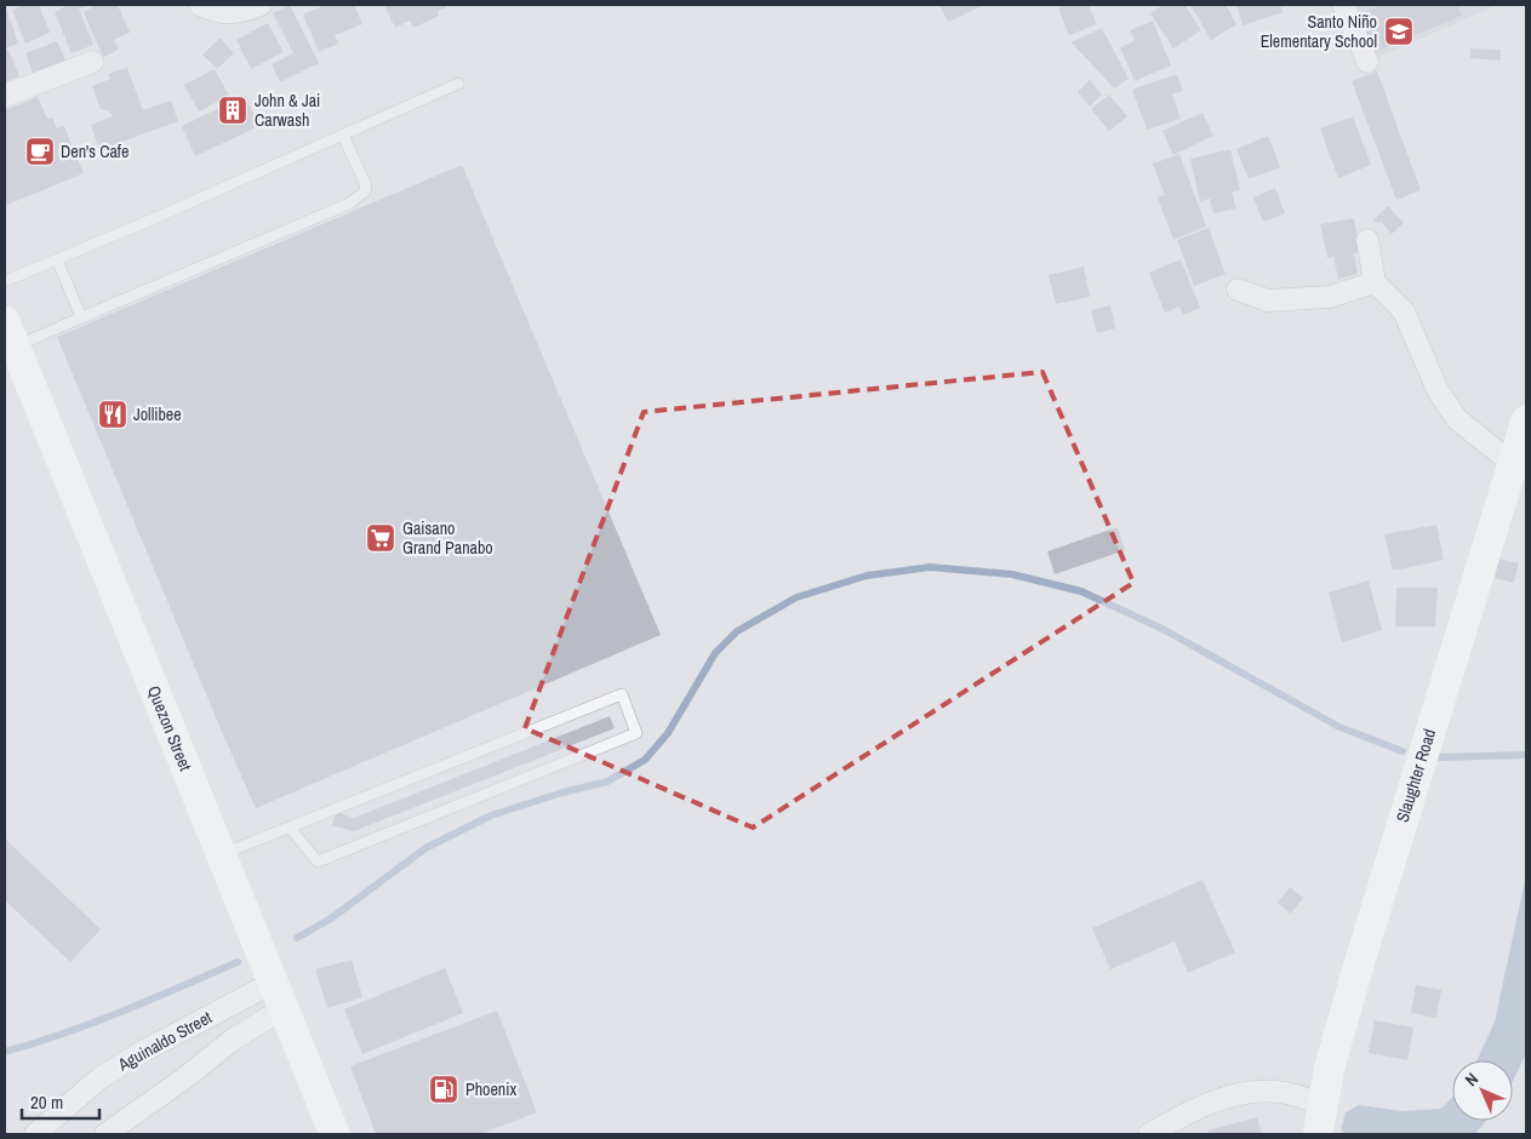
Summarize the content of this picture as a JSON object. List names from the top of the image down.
{
  "streets": {
    "street": ["Quezon Street", "Slaughter Road", "Aguinaldo Street"]
  },
  "crossings": [
    ["Quezon Street", "Aguinaldo Street"]
  ],
  "places": {
    "school or university": ["Santo Niño Elementary School"],
    "building": ["John & Jai Carwash"],
    "cafe": ["Den's Cafe"],
    "restaurant": ["Jollibee"],
    "supermarket": ["Gaisano Grand Panabo"],
    "fuel station": ["Phoenix"]
  },
  "scale_bar": "20 m",
  "north": "top left"
}
